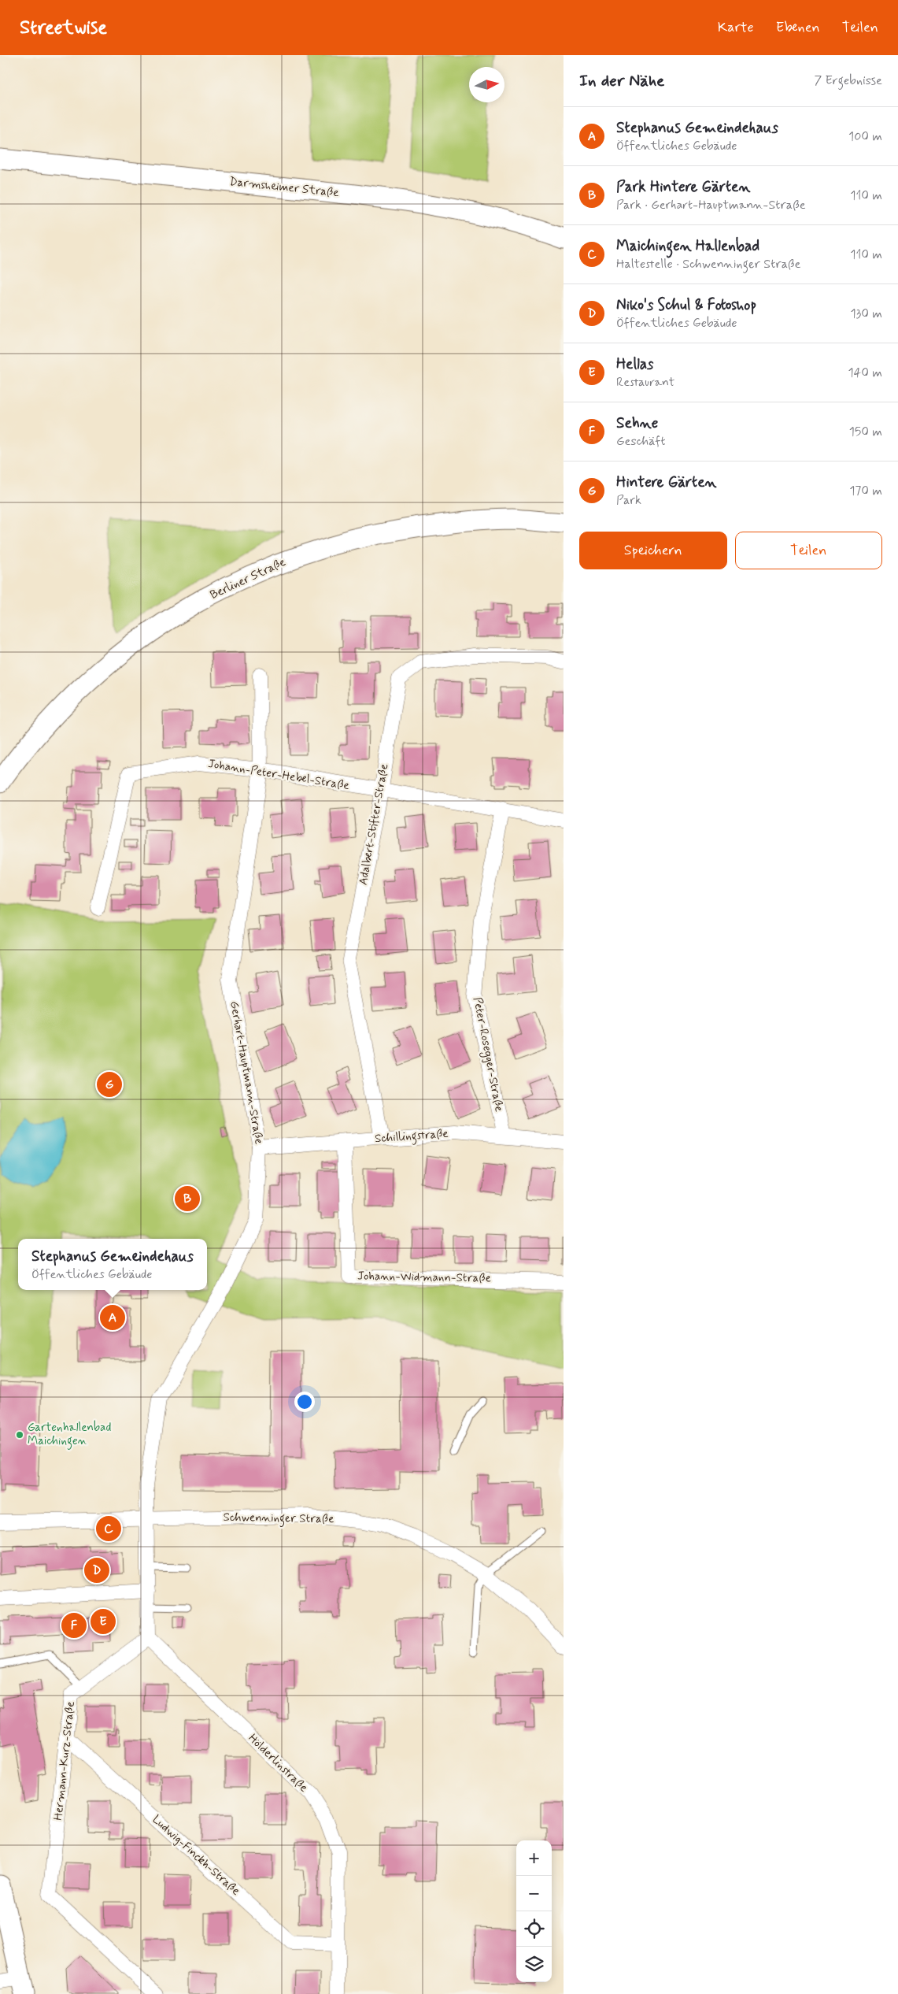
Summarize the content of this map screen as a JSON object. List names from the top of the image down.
{
  "streets": {
    "main road": ["Darmsheimer Straße", "Berliner Straße"],
    "street": [
      "Johann-Peter-Hebel-Straße",
      "Adalbert-Stifter-Straße",
      "Peter-Rosegger-Straße",
      "Gerhart-Hauptmann-Straße",
      "Schillingstraße",
      "Johann-Widmann-Straße",
      "Schwenninger Straße",
      "Hermann-Kurz-Straße",
      "Hölderlinstraße",
      "Ludwig-Finckh-Straße"
    ]
  },
  "crossings": [
    ["Johann-Peter-Hebel-Straße", "Adalbert-Stifter-Straße"],
    ["Johann-Peter-Hebel-Straße", "Peter-Rosegger-Straße"],
    ["Johann-Peter-Hebel-Straße", "Gerhart-Hauptmann-Straße"],
    ["Adalbert-Stifter-Straße", "Schillingstraße"],
    ["Peter-Rosegger-Straße", "Schillingstraße"],
    ["Gerhart-Hauptmann-Straße", "Schillingstraße"],
    ["Gerhart-Hauptmann-Straße", "Schwenninger Straße"],
    ["Schillingstraße", "Johann-Widmann-Straße"],
    ["Hermann-Kurz-Straße", "Hölderlinstraße"],
    ["Hermann-Kurz-Straße", "Ludwig-Finckh-Straße"],
    ["Hölderlinstraße", "Ludwig-Finckh-Straße"]
  ],
  "places": ["Gartenhallenbad Maichingen"],
  "north": "right",
  "page": {
    "header": "Streetwise",
    "nav": ["Karte", "Ebenen", "Teilen"],
    "heading": ["In der Nähe", "7 Ergebnisse"],
    "list": [
      {
        "mark": "A",
        "name": "Stephanus Gemeindehaus",
        "note": "Öffentliches Gebäude",
        "value": "100 m"
      },
      {
        "mark": "B",
        "name": "Park Hintere Gärten",
        "note": "Park · Gerhart-Hauptmann-Straße",
        "value": "110 m"
      },
      {
        "mark": "C",
        "name": "Maichingen Hallenbad",
        "note": "Haltestelle · Schwenninger Straße",
        "value": "110 m"
      },
      {
        "mark": "D",
        "name": "Niko's Schul & Fotoshop",
        "note": "Öffentliches Gebäude",
        "value": "130 m"
      },
      {
        "mark": "E",
        "name": "Hellas",
        "note": "Restaurant",
        "value": "140 m"
      },
      {
        "mark": "F",
        "name": "Sehne",
        "note": "Geschäft",
        "value": "150 m"
      },
      {
        "mark": "G",
        "name": "Hintere Gärten",
        "note": "Park",
        "value": "170 m"
      }
    ],
    "buttons": ["Speichern", "Teilen"],
    "pins": [
      "G",
      "B",
      "A",
      "C",
      "D",
      "E",
      "F"
    ],
    "popup": ["Stephanus Gemeindehaus", "Öffentliches Gebäude"],
    "map_buttons": ["+", "−"]
  }
}
